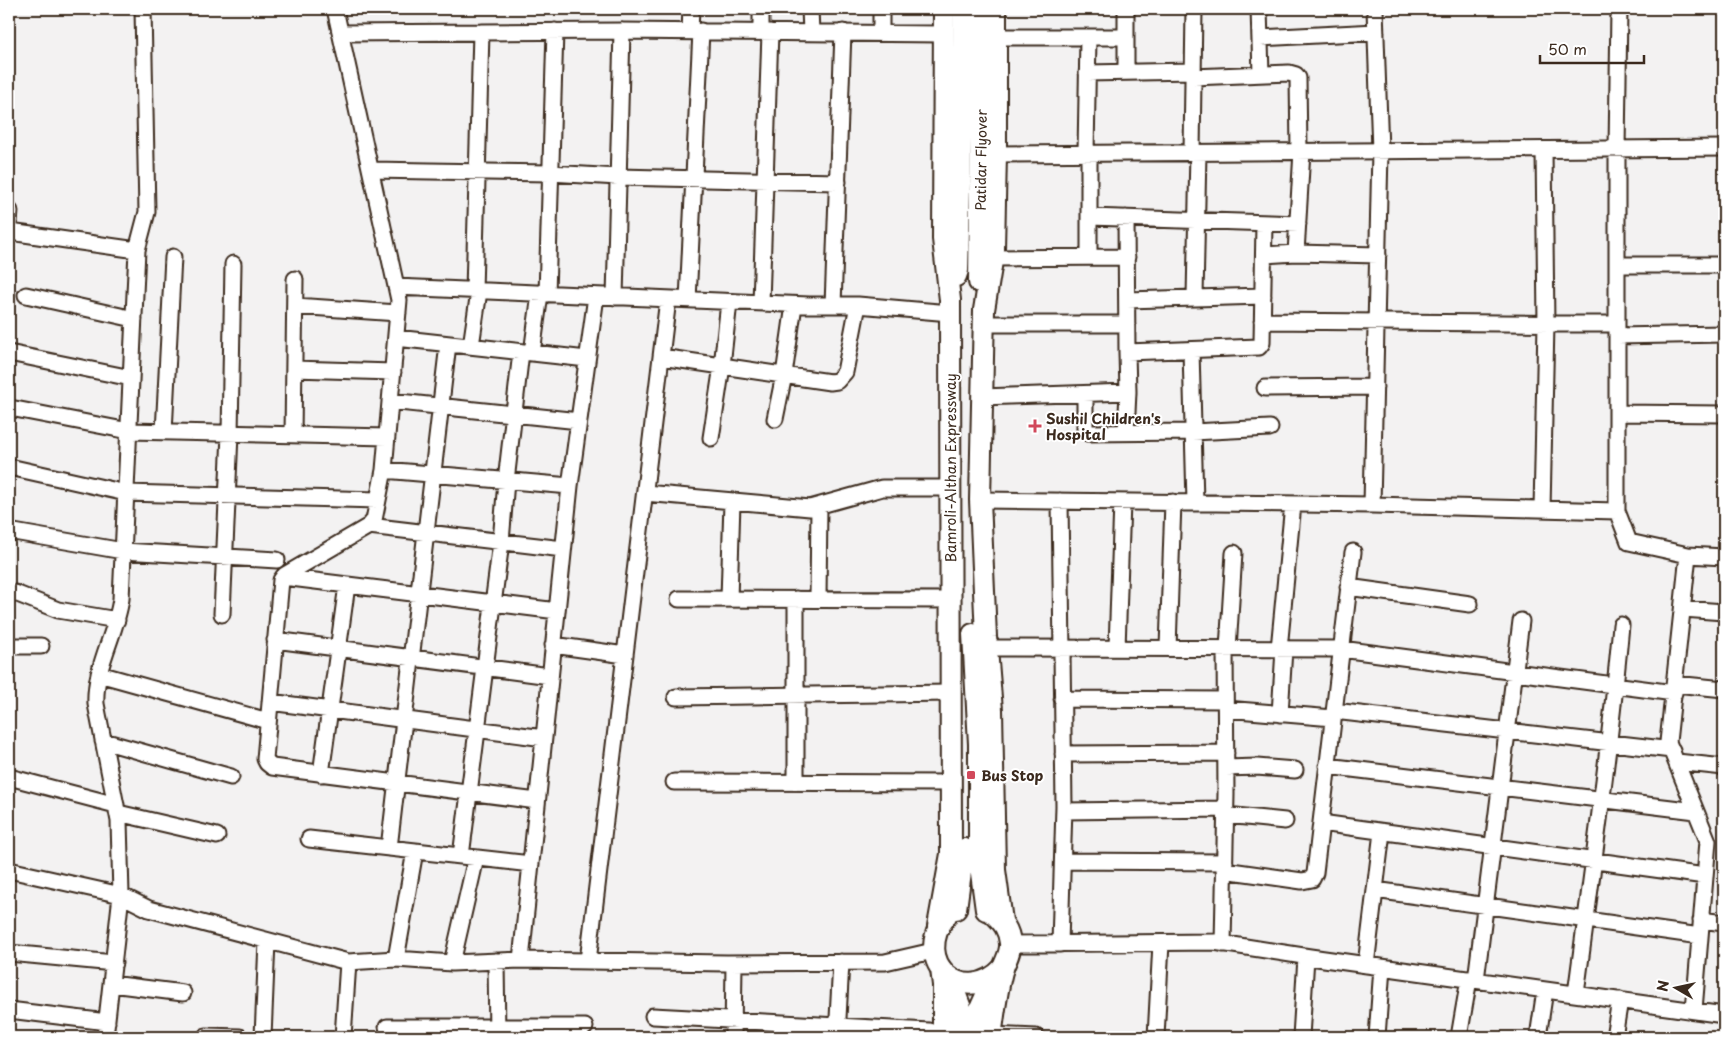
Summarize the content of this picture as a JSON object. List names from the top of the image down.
{
  "streets": {
    "main road": ["Patidar Flyover", "Bamroli-Althan Expressway"]
  },
  "crossings": [
    ["Patidar Flyover", "Bamroli-Althan Expressway"]
  ],
  "places": {
    "health": ["Sushil Children's Hospital"],
    "transit": ["Bus Stop"]
  },
  "scale_bar": "50 m",
  "north": "left"
}
